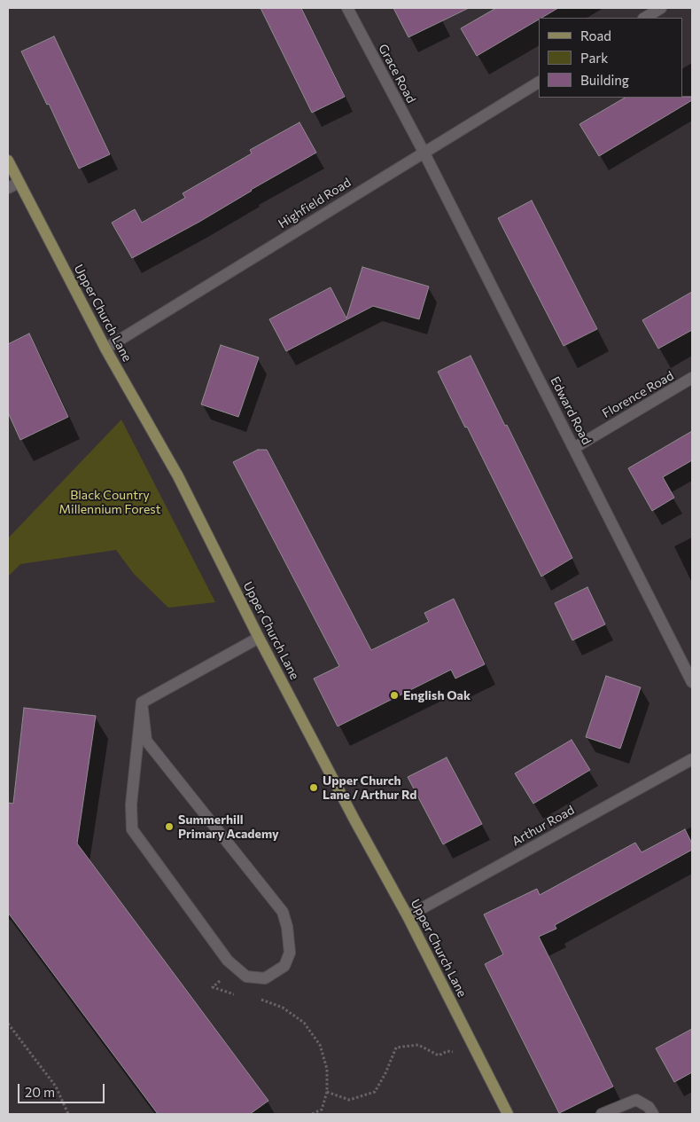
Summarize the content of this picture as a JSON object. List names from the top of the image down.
{
  "streets": {
    "main road": ["Upper Church Lane"],
    "street": [
      "Grace Road",
      "Highfield Road",
      "Florence Road",
      "Edward Road",
      "Arthur Road"
    ]
  },
  "crossings": [
    ["Grace Road", "Highfield Road"],
    ["Grace Road", "Edward Road"],
    ["Highfield Road", "Upper Church Lane"],
    ["Highfield Road", "Edward Road"],
    ["Upper Church Lane", "Arthur Road"],
    ["Florence Road", "Edward Road"]
  ],
  "parks": ["Black Country Millennium Forest"],
  "places": ["English Oak", "Upper Church Lane / Arthur Rd", "Summerhill Primary Academy"],
  "legend": ["Road", "Park", "Building"],
  "scale_bar": "20 m"
}
